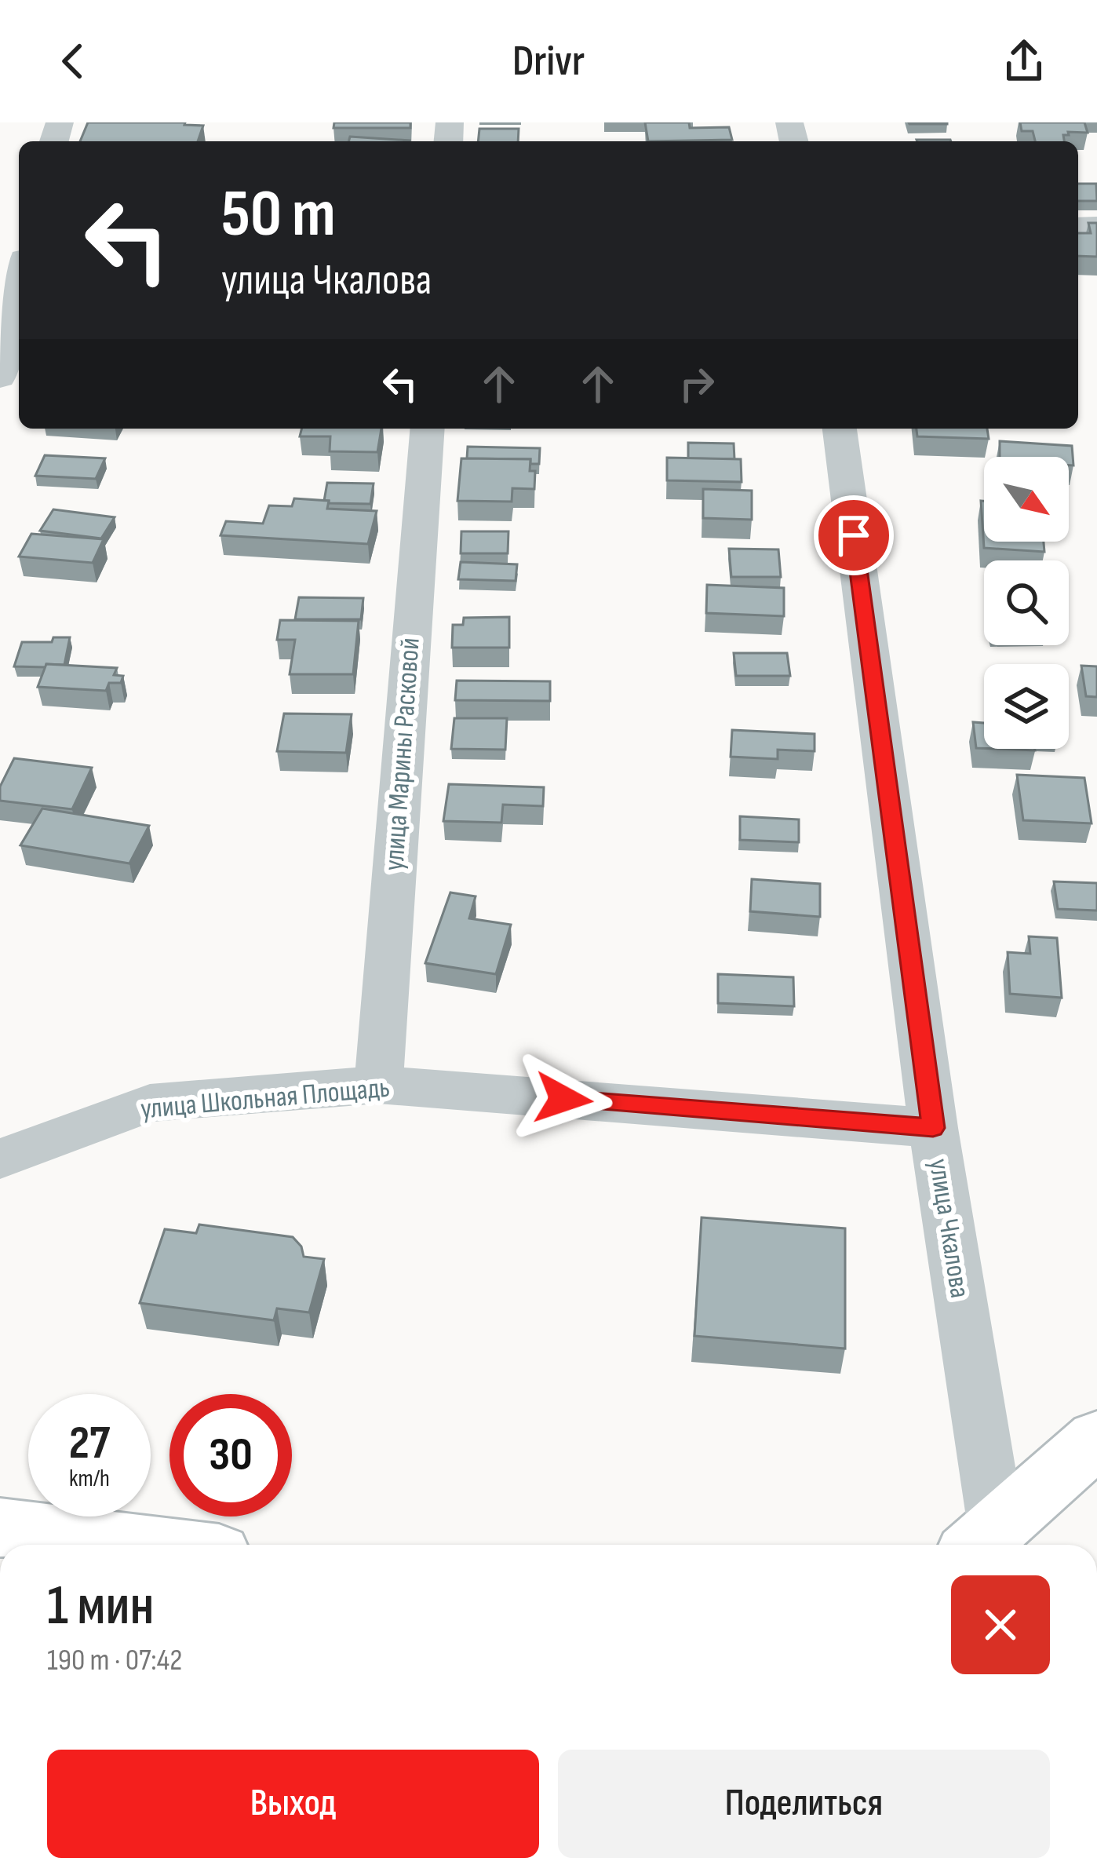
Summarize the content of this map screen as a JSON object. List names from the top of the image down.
{
  "streets": {
    "street": ["улица Марины Расковой", "улица Школьная Площадь", "улица Чкалова"]
  },
  "crossings": [
    ["улица Марины Расковой", "улица Школьная Площадь"],
    ["улица Школьная Площадь", "улица Чкалова"]
  ],
  "north": "bottom right",
  "page": {
    "header": "Drivr",
    "turn": ["50 m", "улица Чкалова"],
    "speed": "27 km/h",
    "limit": "30",
    "heading": ["1 мин", "190 m · 07:42"],
    "buttons": ["Выход", "Поделиться"]
  }
}
